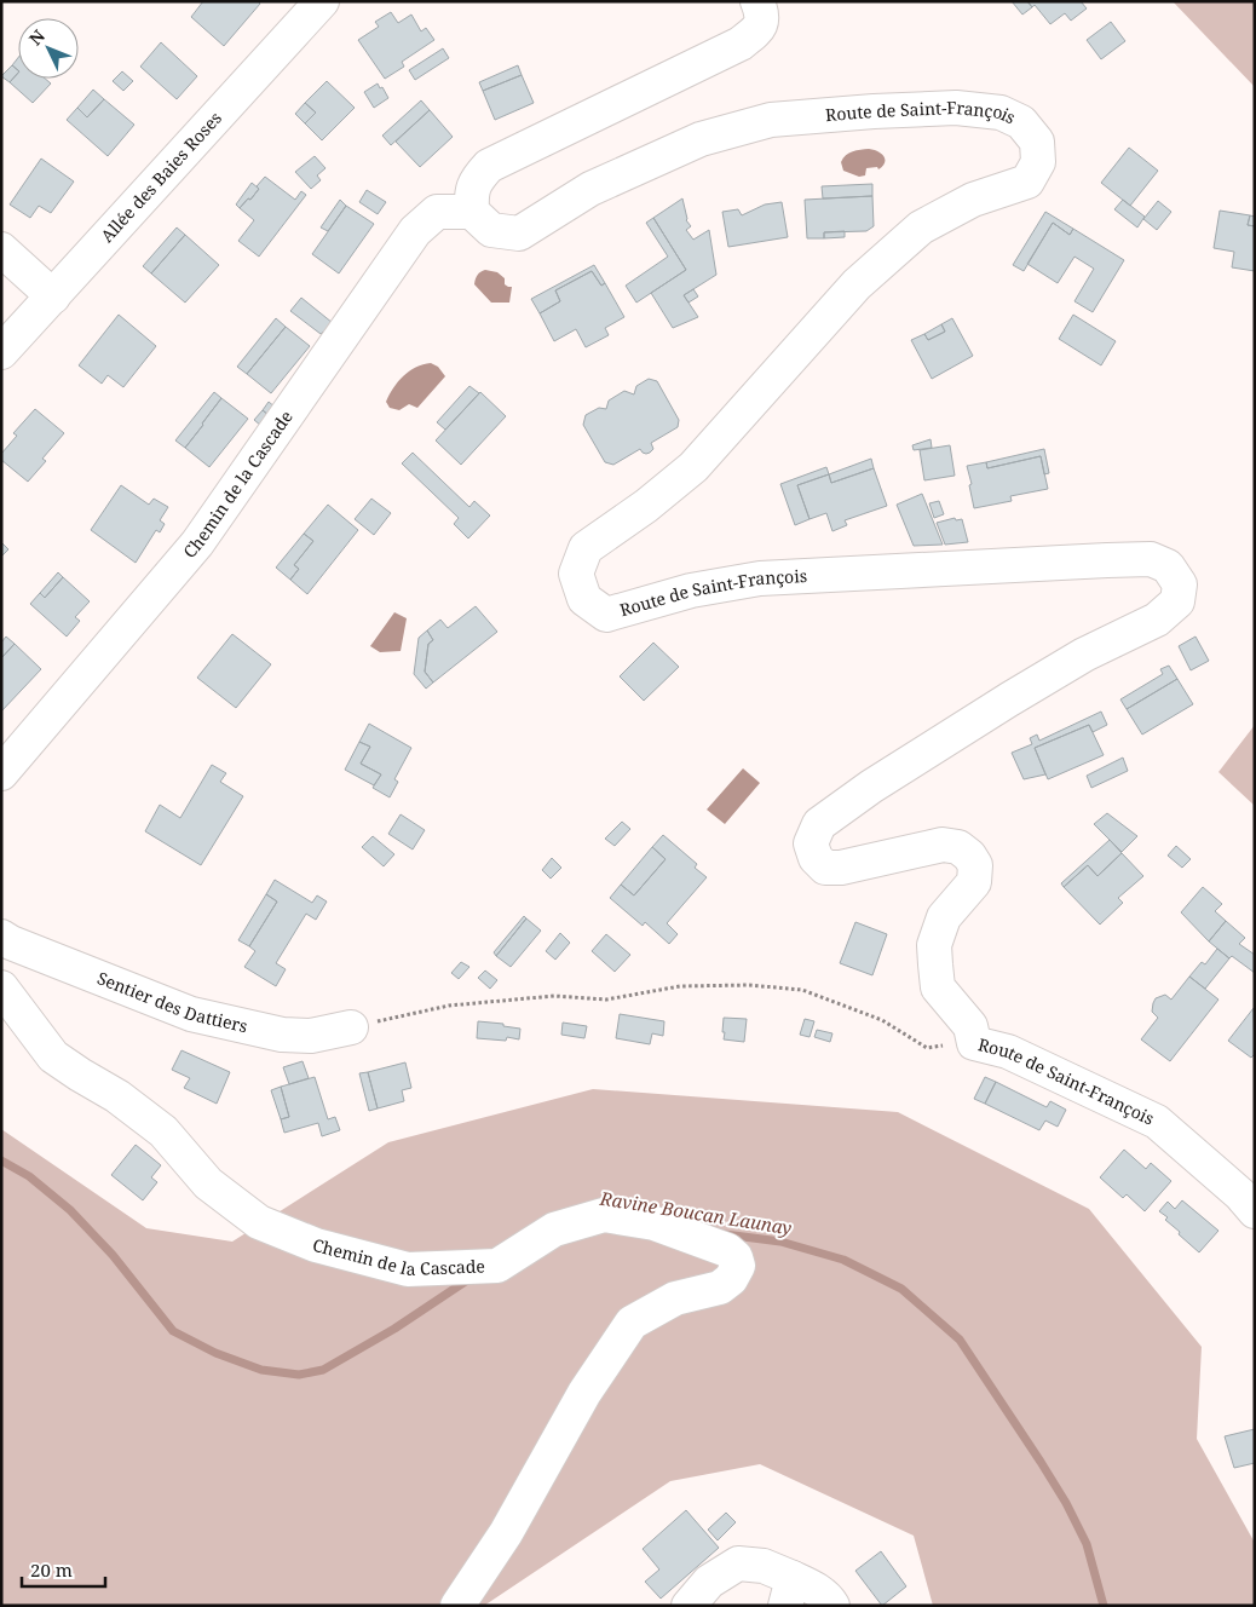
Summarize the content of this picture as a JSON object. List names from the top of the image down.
{
  "streets": {
    "main road": [
      "Route de Saint-François",
      "Allée des Baies Roses",
      "Chemin de la Cascade",
      "Sentier des Dattiers"
    ]
  },
  "crossings": [
    ["Route de Saint-François", "Chemin de la Cascade"]
  ],
  "water": ["Ravine Boucan Launay"],
  "scale_bar": "20 m",
  "north": "top left"
}
